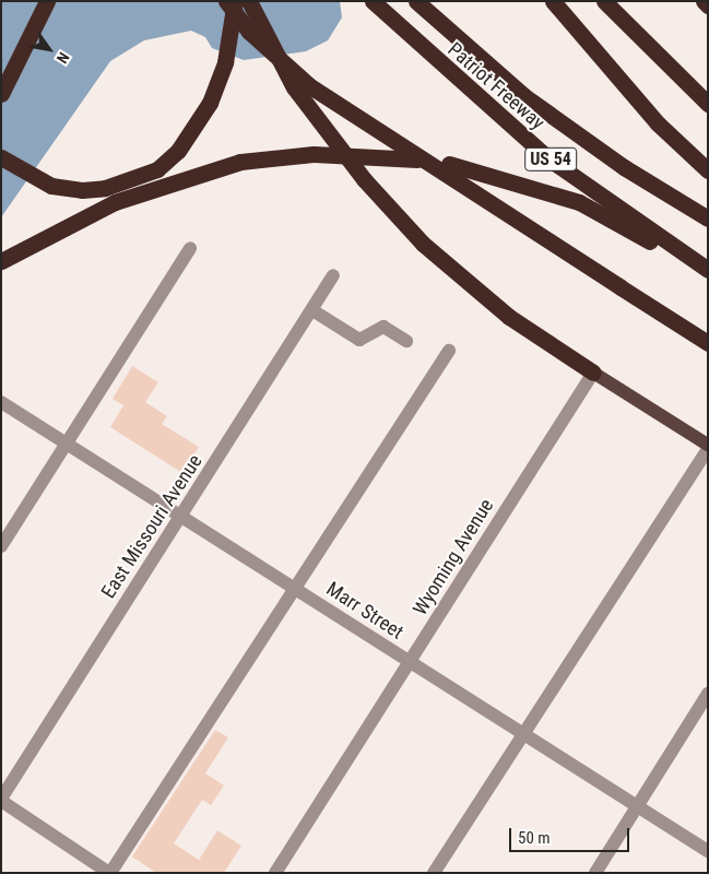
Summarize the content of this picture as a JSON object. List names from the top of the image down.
{
  "streets": {
    "highway": ["Patriot Freeway", "US 54"],
    "street": ["East Missouri Avenue", "Wyoming Avenue", "Marr Street"]
  },
  "crossings": [
    ["East Missouri Avenue", "Marr Street"],
    ["Wyoming Avenue", "Marr Street"]
  ],
  "scale_bar": "50 m",
  "north": "bottom right"
}
